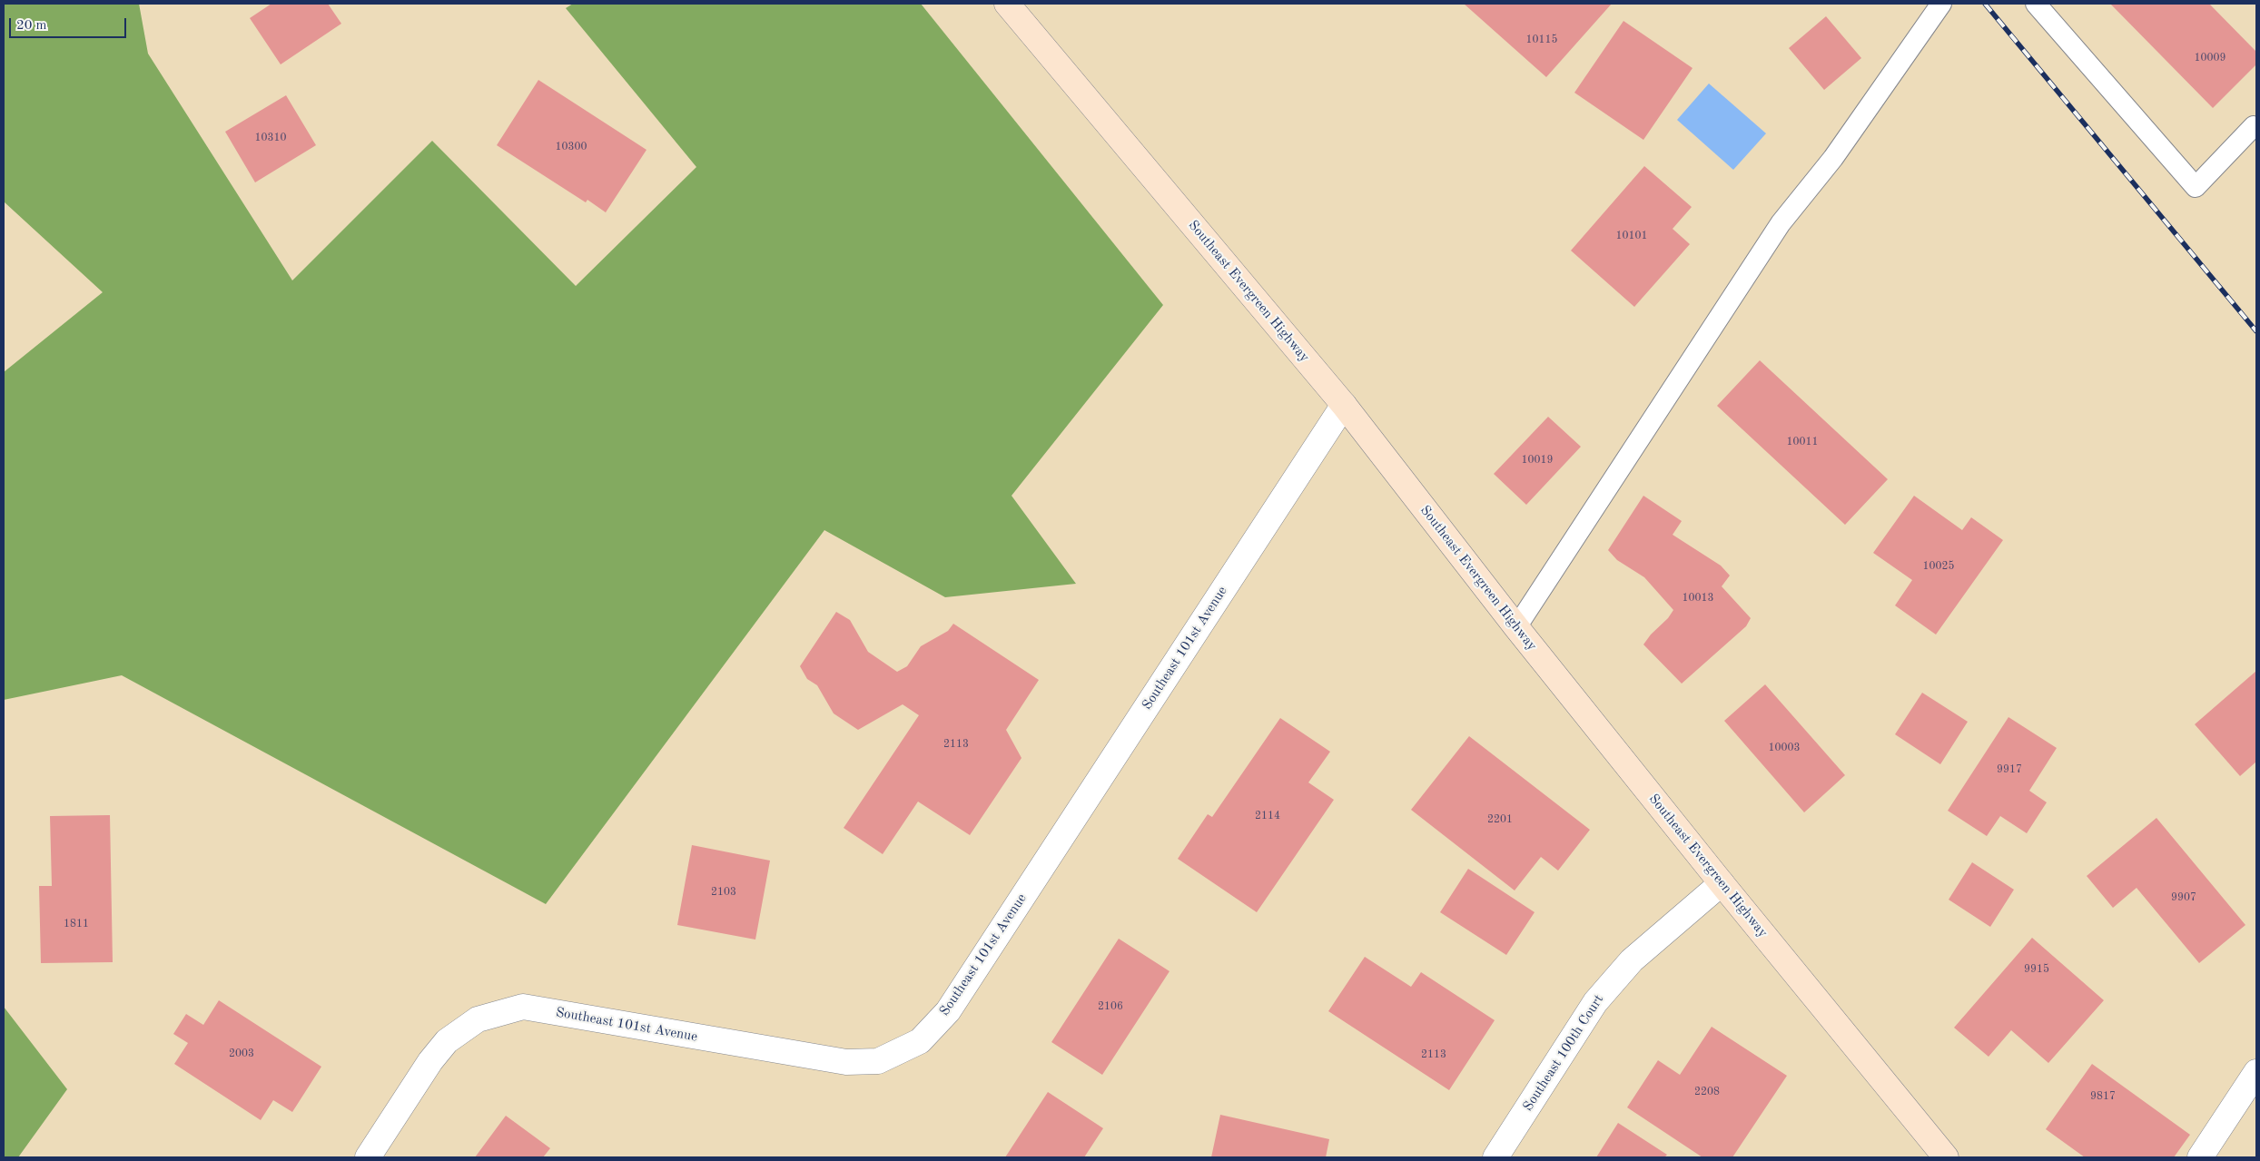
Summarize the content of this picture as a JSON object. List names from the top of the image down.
{
  "streets": {
    "street": ["Southeast Evergreen Highway", "Southeast 101st Avenue", "Southeast 100th Court"]
  },
  "crossings": [
    ["Southeast Evergreen Highway", "Southeast 101st Avenue"],
    ["Southeast Evergreen Highway", "Southeast 100th Court"]
  ],
  "house_numbers": [
    "10115",
    "10009",
    "10310",
    "10300",
    "10101",
    "10011",
    "10019",
    "10025",
    "10013",
    "2113",
    "10003",
    "9917",
    "2114",
    "2201",
    "2103",
    "9907",
    "1811",
    "9915",
    "2106",
    "2003",
    "2113",
    "2208",
    "9817"
  ],
  "scale_bar": "20 m"
}
